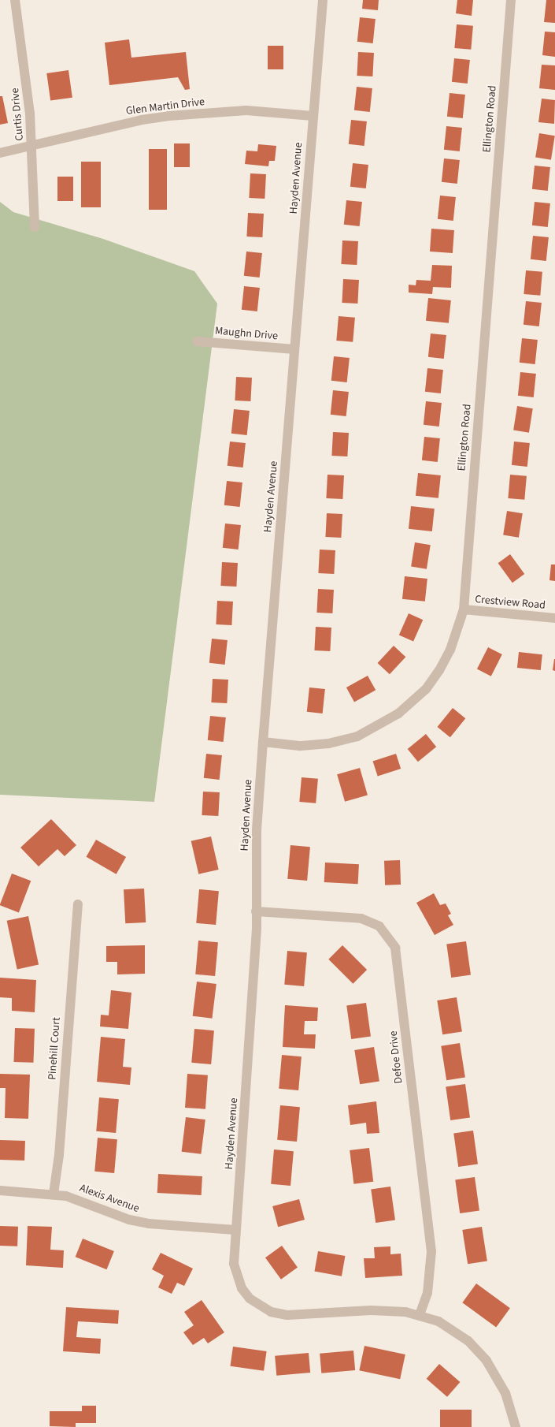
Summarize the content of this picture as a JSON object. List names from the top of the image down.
{
  "streets": {
    "street": [
      "Glen Martin Drive",
      "Curtis Drive",
      "Ellington Road",
      "Hayden Avenue",
      "Maughn Drive",
      "Crestview Road",
      "Pinehill Court",
      "Defoe Drive",
      "Alexis Avenue"
    ]
  },
  "crossings": [
    ["Glen Martin Drive", "Curtis Drive"],
    ["Glen Martin Drive", "Hayden Avenue"],
    ["Ellington Road", "Hayden Avenue"],
    ["Ellington Road", "Crestview Road"],
    ["Hayden Avenue", "Maughn Drive"],
    ["Hayden Avenue", "Defoe Drive"],
    ["Hayden Avenue", "Alexis Avenue"],
    ["Pinehill Court", "Alexis Avenue"]
  ]
}
